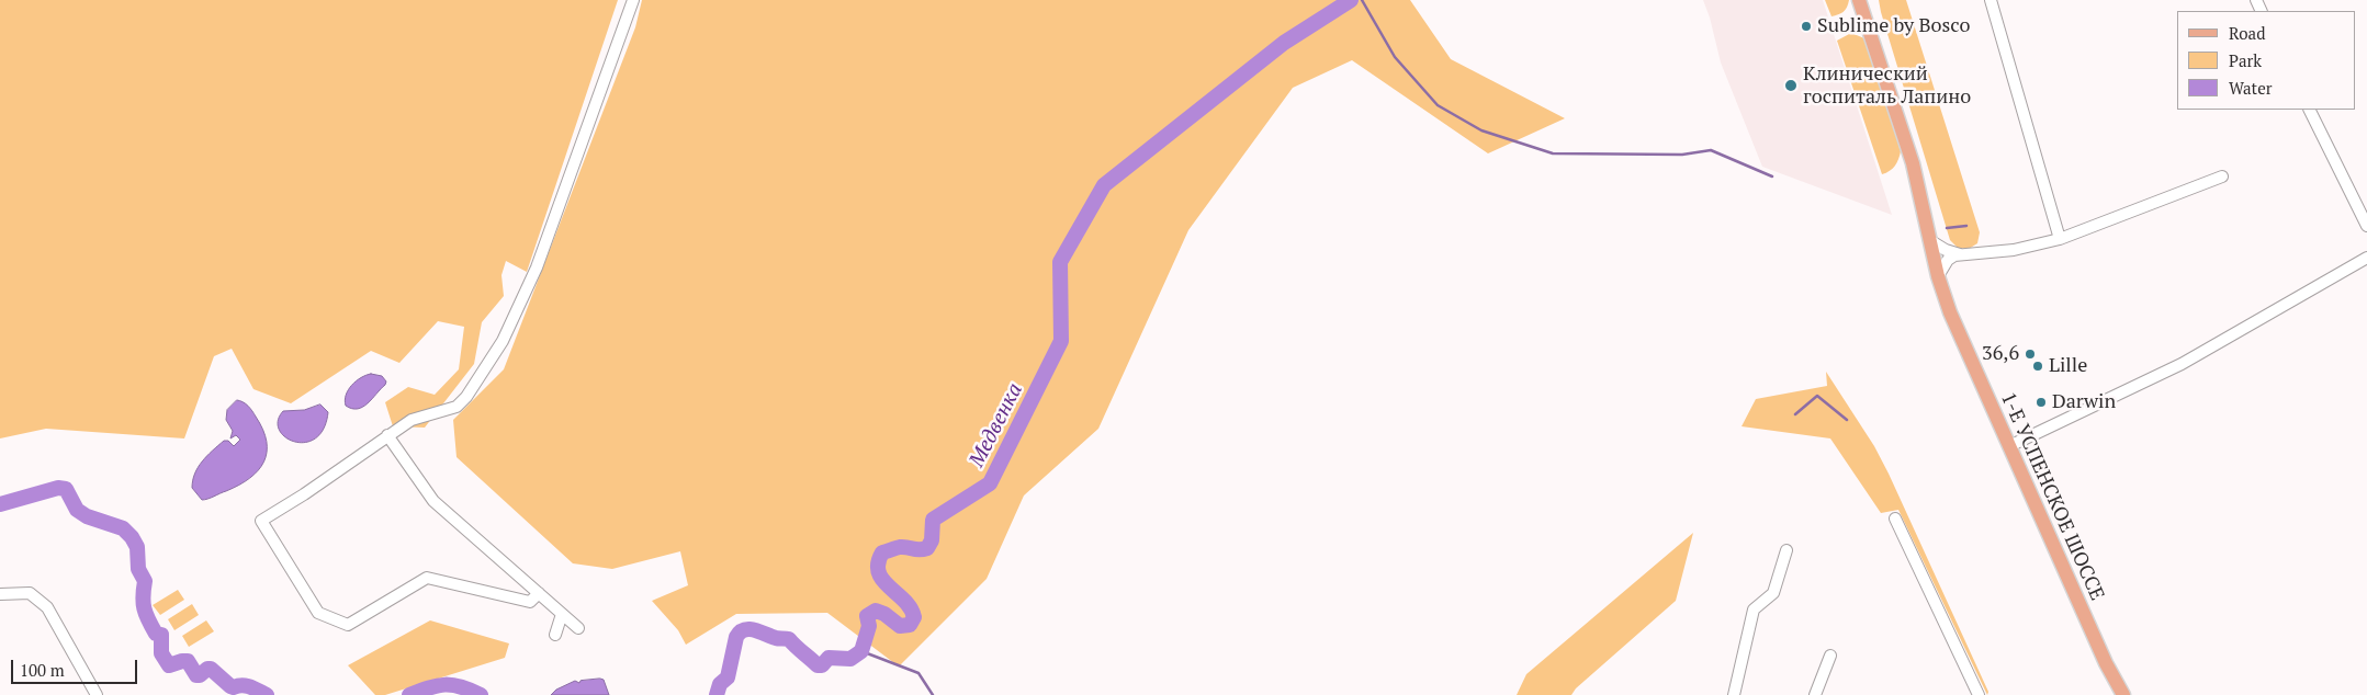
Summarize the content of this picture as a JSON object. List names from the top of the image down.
{
  "streets": {
    "main road": ["1-Е УСПЕНСКОЕ ШОССЕ"]
  },
  "water": ["Медвенка"],
  "places": [
    "Sublime by Bosco",
    "Клинический госпиталь Лапино",
    "36,6",
    "Lille",
    "Darwin"
  ],
  "legend": ["Road", "Park", "Water"],
  "scale_bar": "100 m"
}
